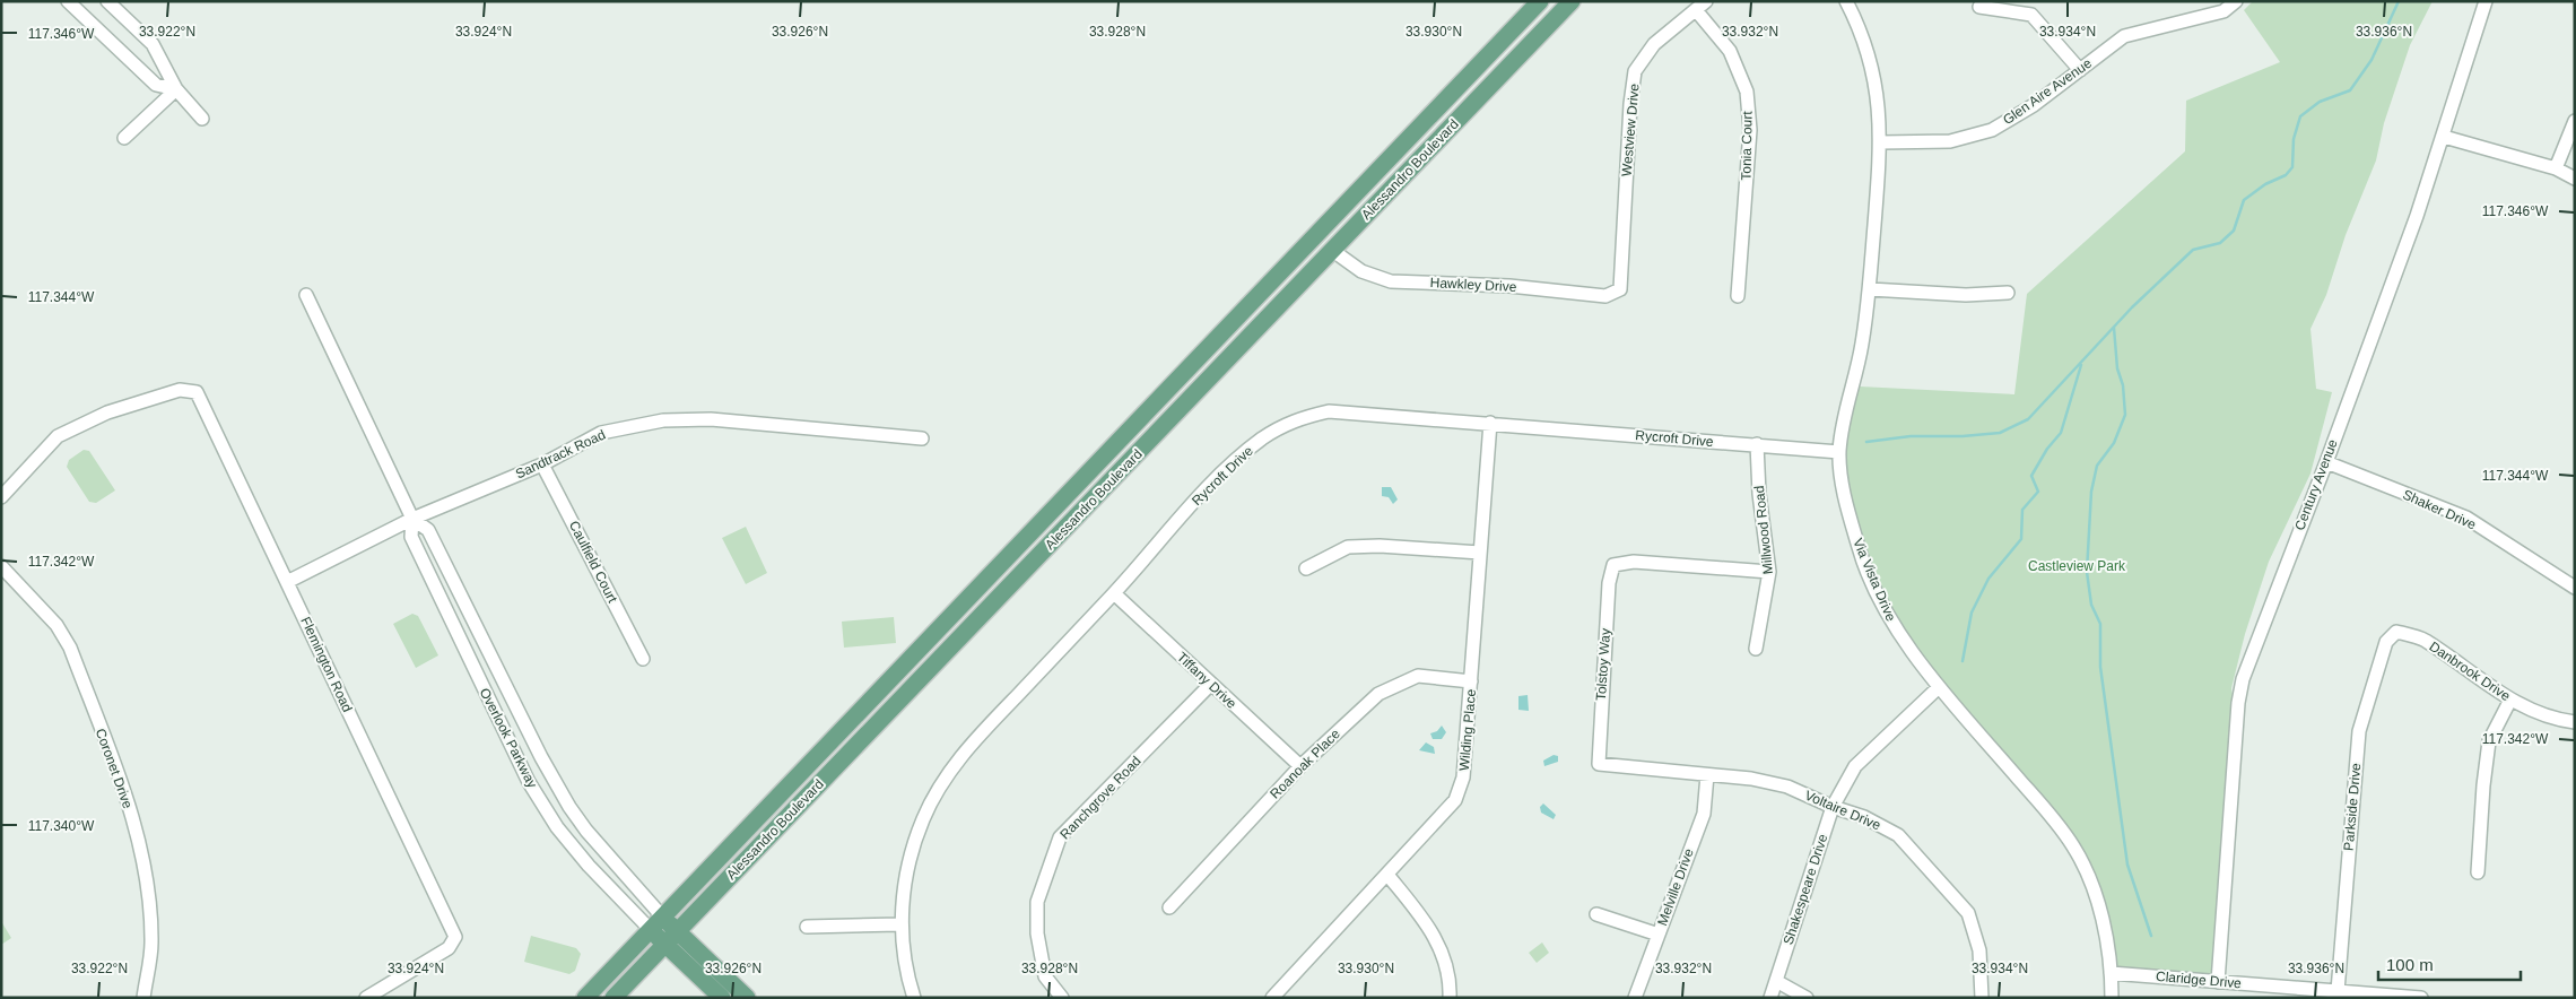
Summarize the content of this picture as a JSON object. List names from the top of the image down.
{
  "streets": {
    "main road": ["Alessandro Boulevard"],
    "street": [
      "Glen Aire Avenue",
      "Westview Drive",
      "Tonia Court",
      "Hawkley Drive",
      "Rycroft Drive",
      "Sandtrack Road",
      "Century Avenue",
      "Shaker Drive",
      "Millwood Road",
      "Caulfield Court",
      "Via Vista Drive",
      "Flemington Road",
      "Tolstoy Way",
      "Danbrook Drive",
      "Tiffany Drive",
      "Wilding Place",
      "Overlook Parkway",
      "Roanoak Place",
      "Coronet Drive",
      "Ranchgrove Road",
      "Parkside Drive",
      "Voltaire Drive",
      "Melville Drive",
      "Shakespeare Drive",
      "Claridge Drive"
    ]
  },
  "crossings": [
    ["Glen Aire Avenue", "Via Vista Drive"],
    ["Westview Drive", "Tonia Court"],
    ["Westview Drive", "Hawkley Drive"],
    ["Alessandro Boulevard", "Hawkley Drive"],
    ["Alessandro Boulevard", "Overlook Parkway"],
    ["Rycroft Drive", "Millwood Road"],
    ["Rycroft Drive", "Via Vista Drive"],
    ["Rycroft Drive", "Tiffany Drive"],
    ["Rycroft Drive", "Wilding Place"],
    ["Sandtrack Road", "Caulfield Court"],
    ["Sandtrack Road", "Flemington Road"],
    ["Sandtrack Road", "Overlook Parkway"],
    ["Century Avenue", "Shaker Drive"],
    ["Century Avenue", "Claridge Drive"],
    ["Millwood Road", "Tolstoy Way"],
    ["Via Vista Drive", "Shakespeare Drive"],
    ["Via Vista Drive", "Claridge Drive"],
    ["Tolstoy Way", "Voltaire Drive"],
    ["Danbrook Drive", "Parkside Drive"],
    ["Tiffany Drive", "Roanoak Place"],
    ["Tiffany Drive", "Ranchgrove Road"],
    ["Wilding Place", "Roanoak Place"],
    ["Parkside Drive", "Claridge Drive"],
    ["Voltaire Drive", "Melville Drive"],
    ["Voltaire Drive", "Shakespeare Drive"]
  ],
  "parks": ["Castleview Park"],
  "scale_bar": "100 m",
  "coordinates": [
    "33.922°N",
    "33.924°N",
    "33.926°N",
    "33.928°N",
    "33.930°N",
    "33.932°N",
    "33.934°N",
    "33.936°N",
    "117.346°W",
    "117.344°W",
    "117.342°W",
    "117.340°W"
  ]
}
